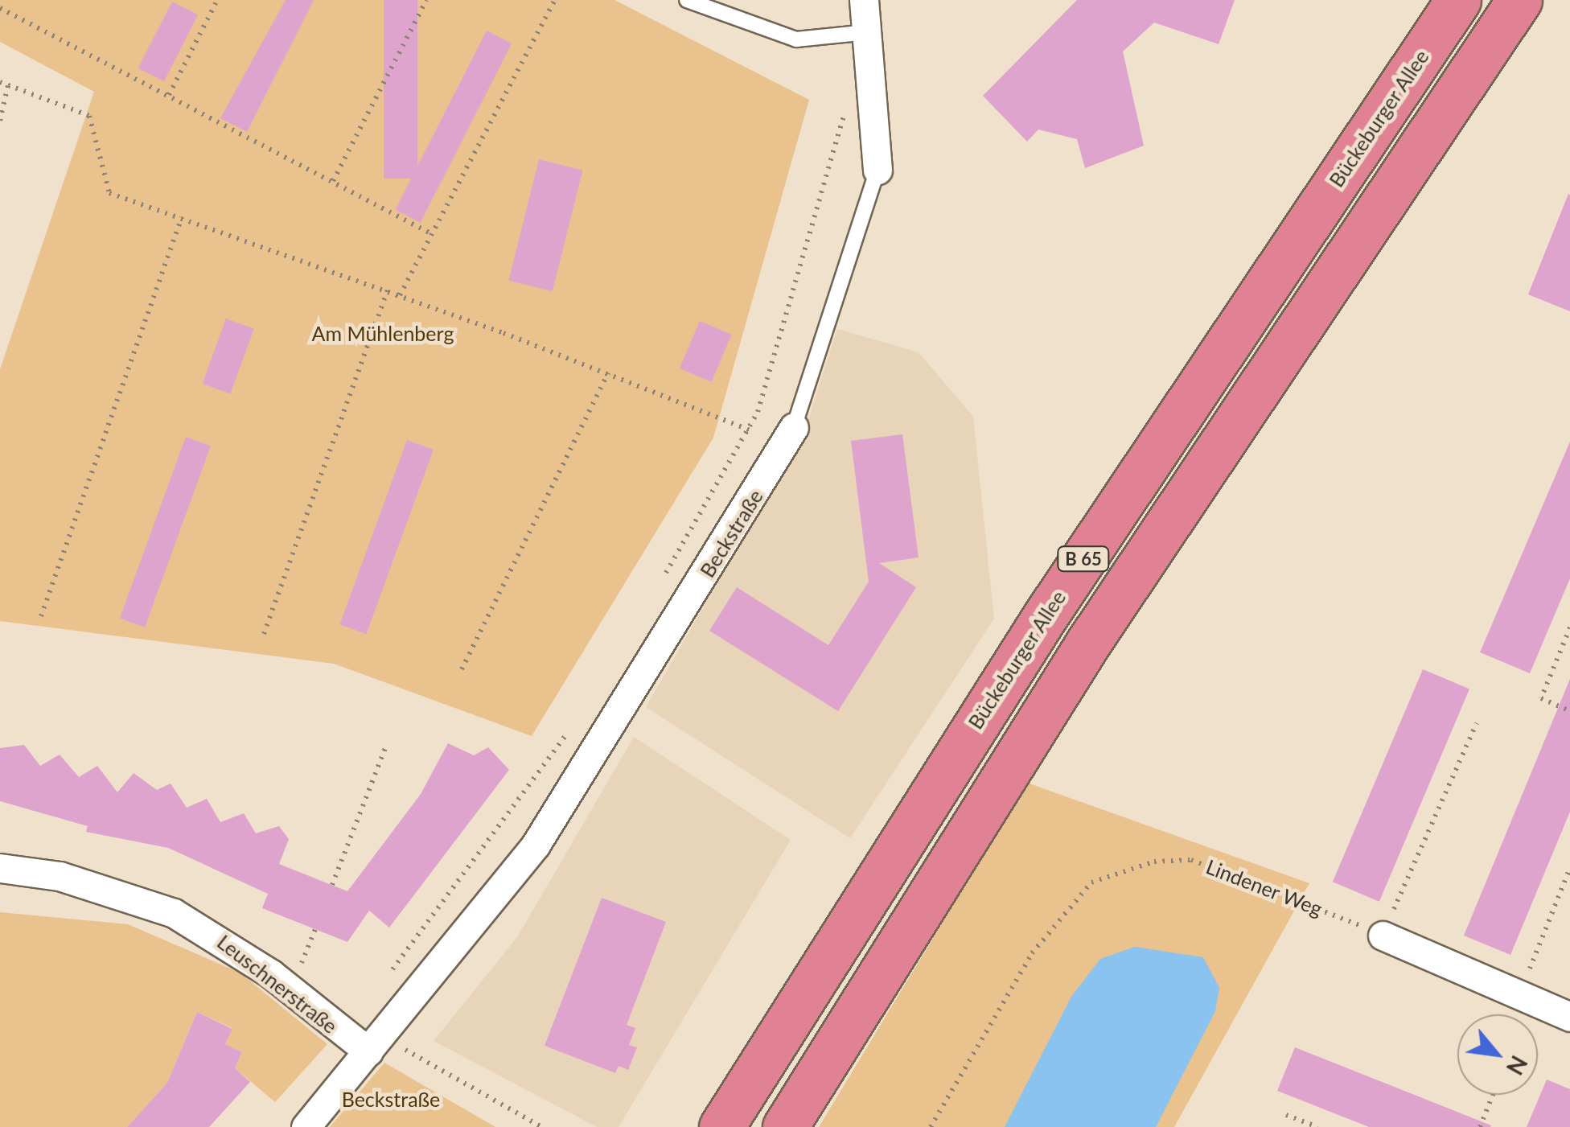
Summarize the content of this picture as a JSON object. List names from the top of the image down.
{
  "streets": {
    "highway": ["Bückeburger Allee", "B 65"],
    "street": ["Beckstraße", "Leuschnerstraße"],
    "path": ["Lindener Weg"]
  },
  "crossings": [
    ["Beckstraße", "Leuschnerstraße"]
  ],
  "parks": ["Am Mühlenberg", "Beckstraße"],
  "north": "bottom right"
}
